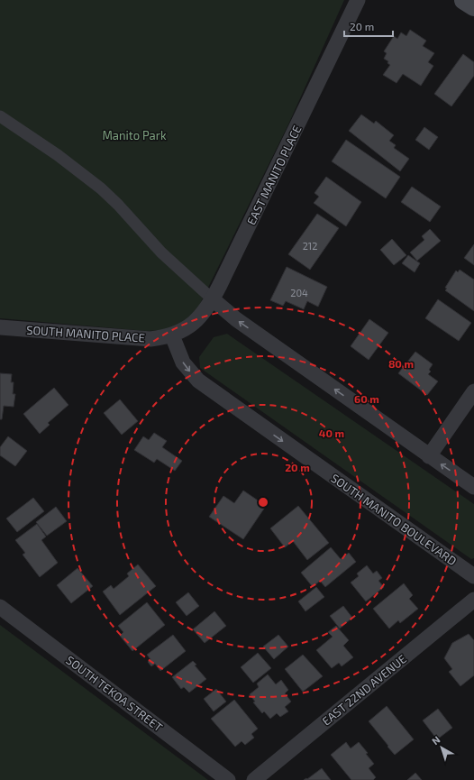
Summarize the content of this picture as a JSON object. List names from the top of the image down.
{
  "streets": {
    "street": [
      "EAST MANITO PLACE",
      "SOUTH MANITO PLACE",
      "SOUTH MANITO BOULEVARD",
      "EAST 22ND AVENUE",
      "SOUTH TEKOA STREET"
    ]
  },
  "crossings": [
    ["EAST MANITO PLACE", "SOUTH MANITO PLACE"],
    ["EAST MANITO PLACE", "SOUTH MANITO BOULEVARD"],
    ["SOUTH MANITO PLACE", "SOUTH MANITO BOULEVARD"]
  ],
  "parks": ["Manito Park"],
  "house_numbers": ["212", "204"],
  "scale_bar": "20 m",
  "north": "top left",
  "rings": [
    "80 m",
    "60 m",
    "40 m",
    "20 m"
  ]
}
